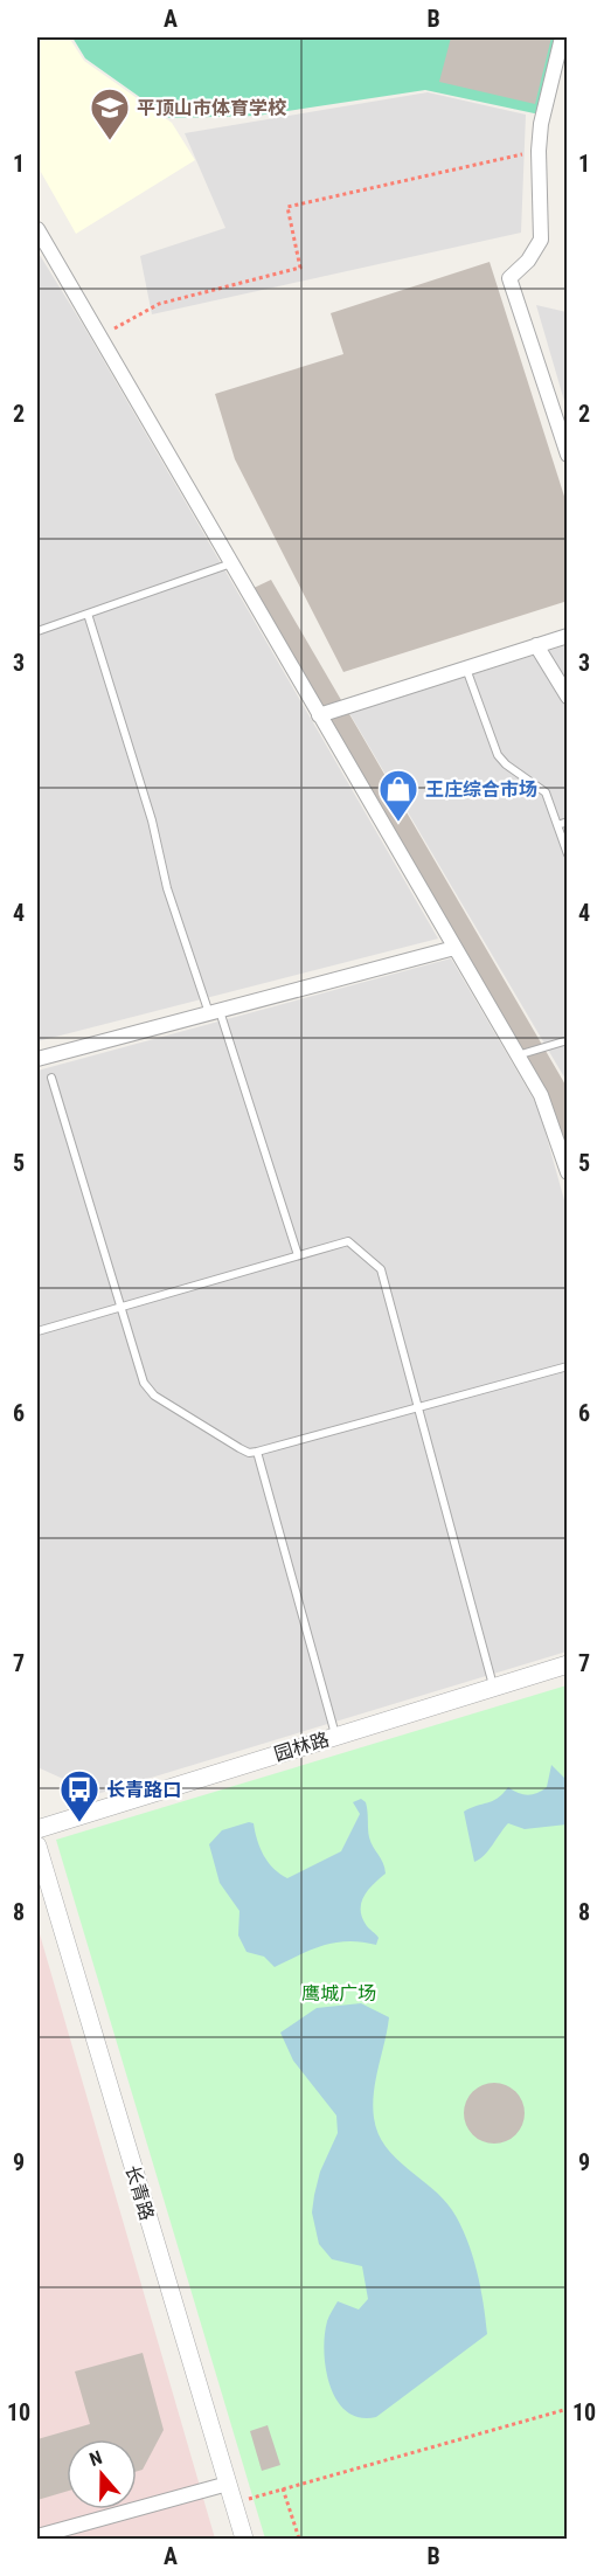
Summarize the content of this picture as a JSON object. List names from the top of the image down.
{
  "streets": {
    "street": ["园林路", "长青路"]
  },
  "parks": ["鹰城广场"],
  "places": {
    "school or university": ["平顶山市体育学校"],
    "shop": ["王庄综合市场"],
    "bus stop": ["长青路口"]
  },
  "north": "top",
  "grid": {
    "columns": ["A", "B"],
    "rows": [
      "1",
      "2",
      "3",
      "4",
      "5",
      "6",
      "7",
      "8",
      "9",
      "10"
    ]
  }
}
